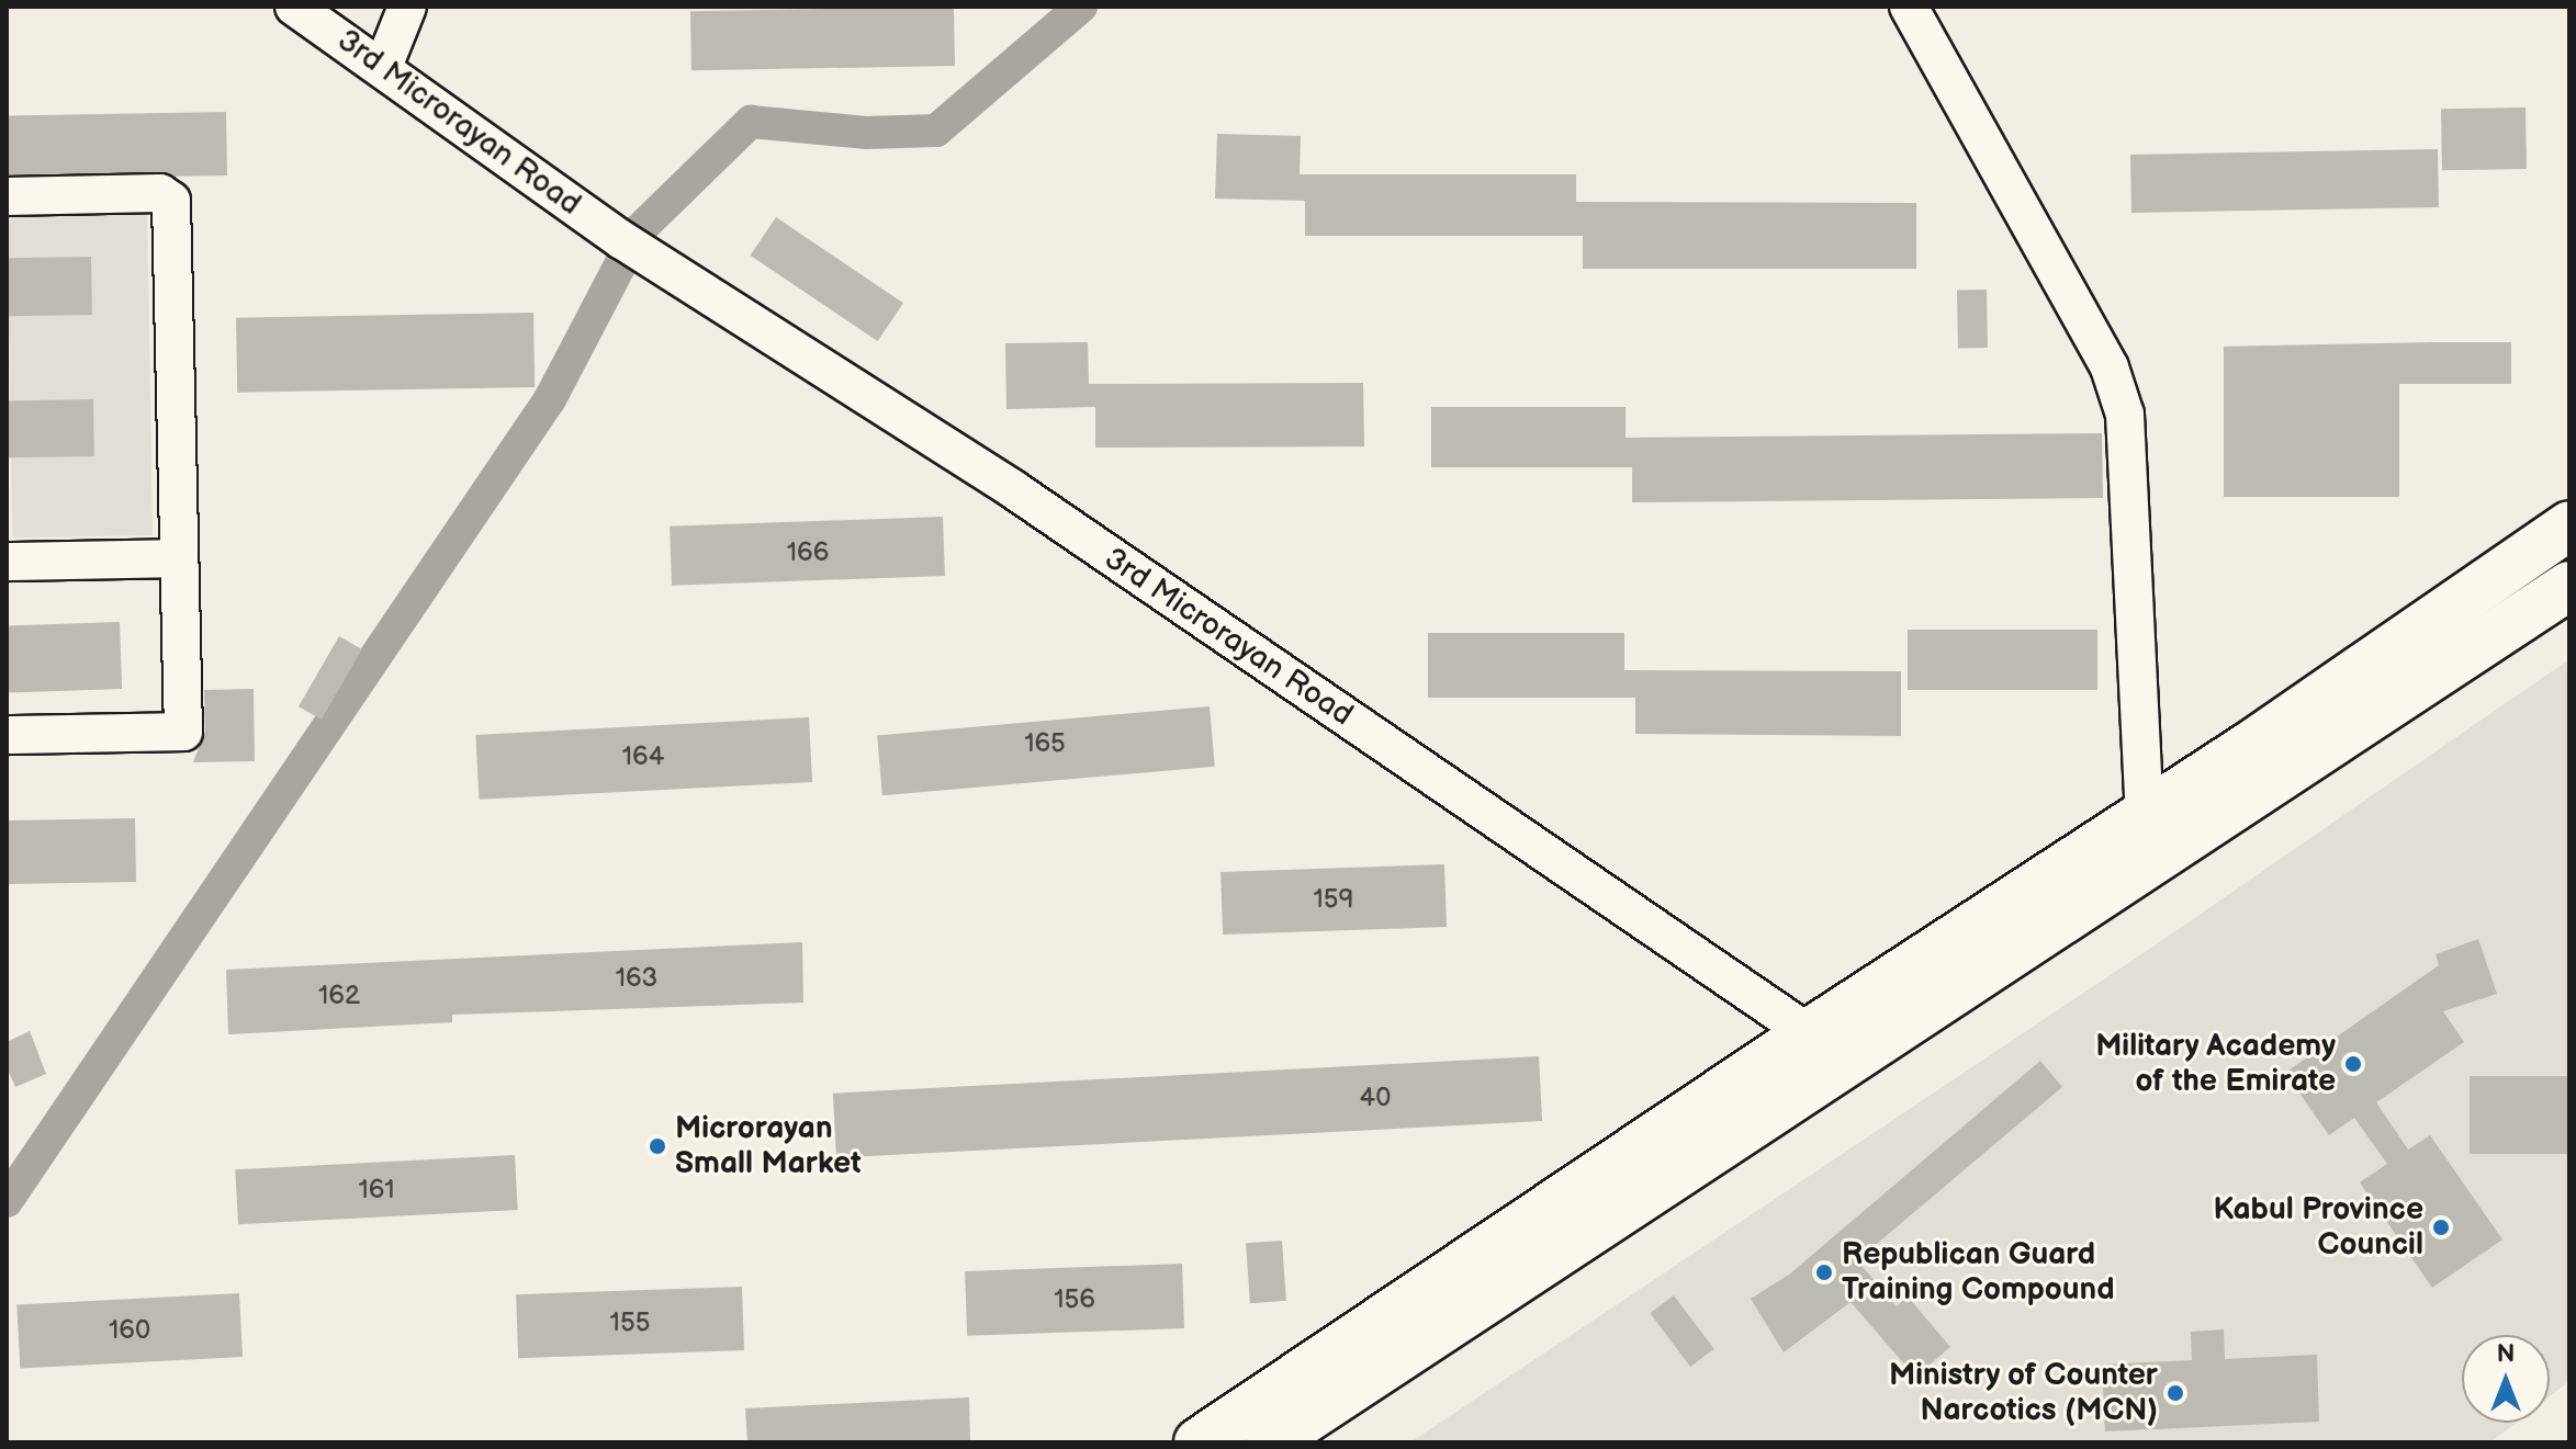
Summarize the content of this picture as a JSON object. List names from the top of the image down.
{
  "streets": {
    "street": ["3rd Microrayan Road"]
  },
  "places": [
    "Military Academy of the Emirate",
    "Microrayan Small Market",
    "Kabul Province Council",
    "Republican Guard Training Compound",
    "Ministry of Counter Narcotics (MCN)"
  ],
  "house_numbers": [
    "166",
    "165",
    "164",
    "159",
    "163",
    "162",
    "40",
    "161",
    "156",
    "155",
    "160"
  ],
  "north": "top"
}
